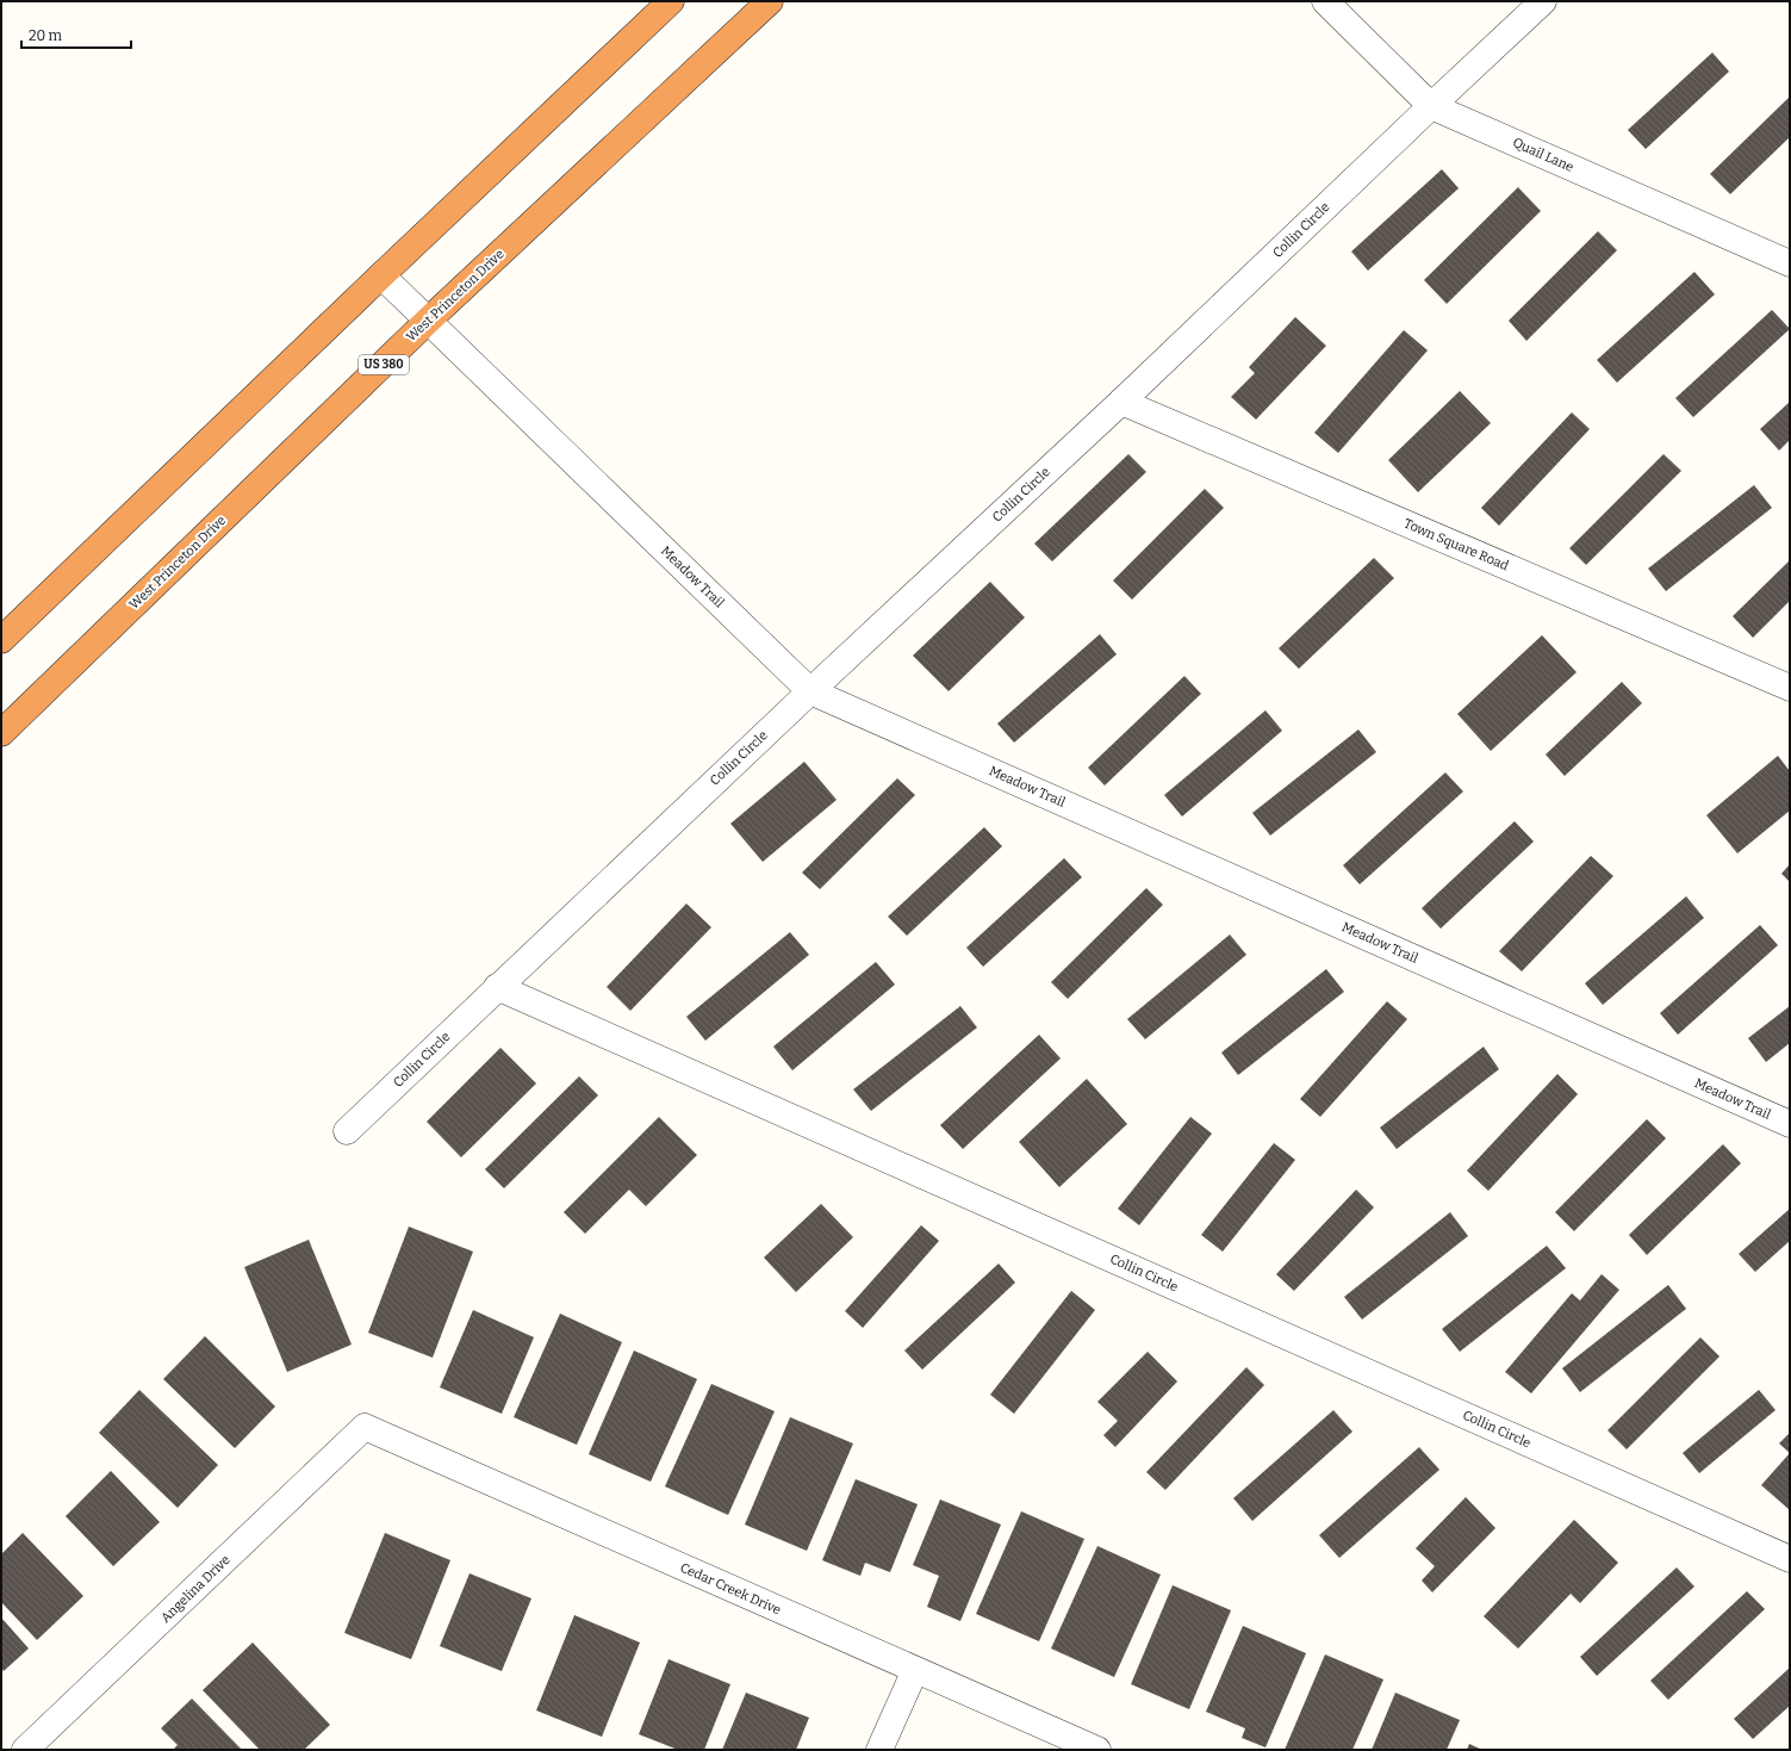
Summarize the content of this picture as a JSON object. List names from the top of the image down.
{
  "streets": {
    "highway": ["West Princeton Drive", "US 380"],
    "street": [
      "Quail Lane",
      "Collin Circle",
      "Town Square Road",
      "Meadow Trail",
      "Angelina Drive",
      "Cedar Creek Drive"
    ]
  },
  "crossings": [
    ["Quail Lane", "Collin Circle"],
    ["Collin Circle", "Town Square Road"],
    ["Collin Circle", "Meadow Trail"],
    ["West Princeton Drive", "Meadow Trail"],
    ["Angelina Drive", "Cedar Creek Drive"]
  ],
  "scale_bar": "20 m"
}
